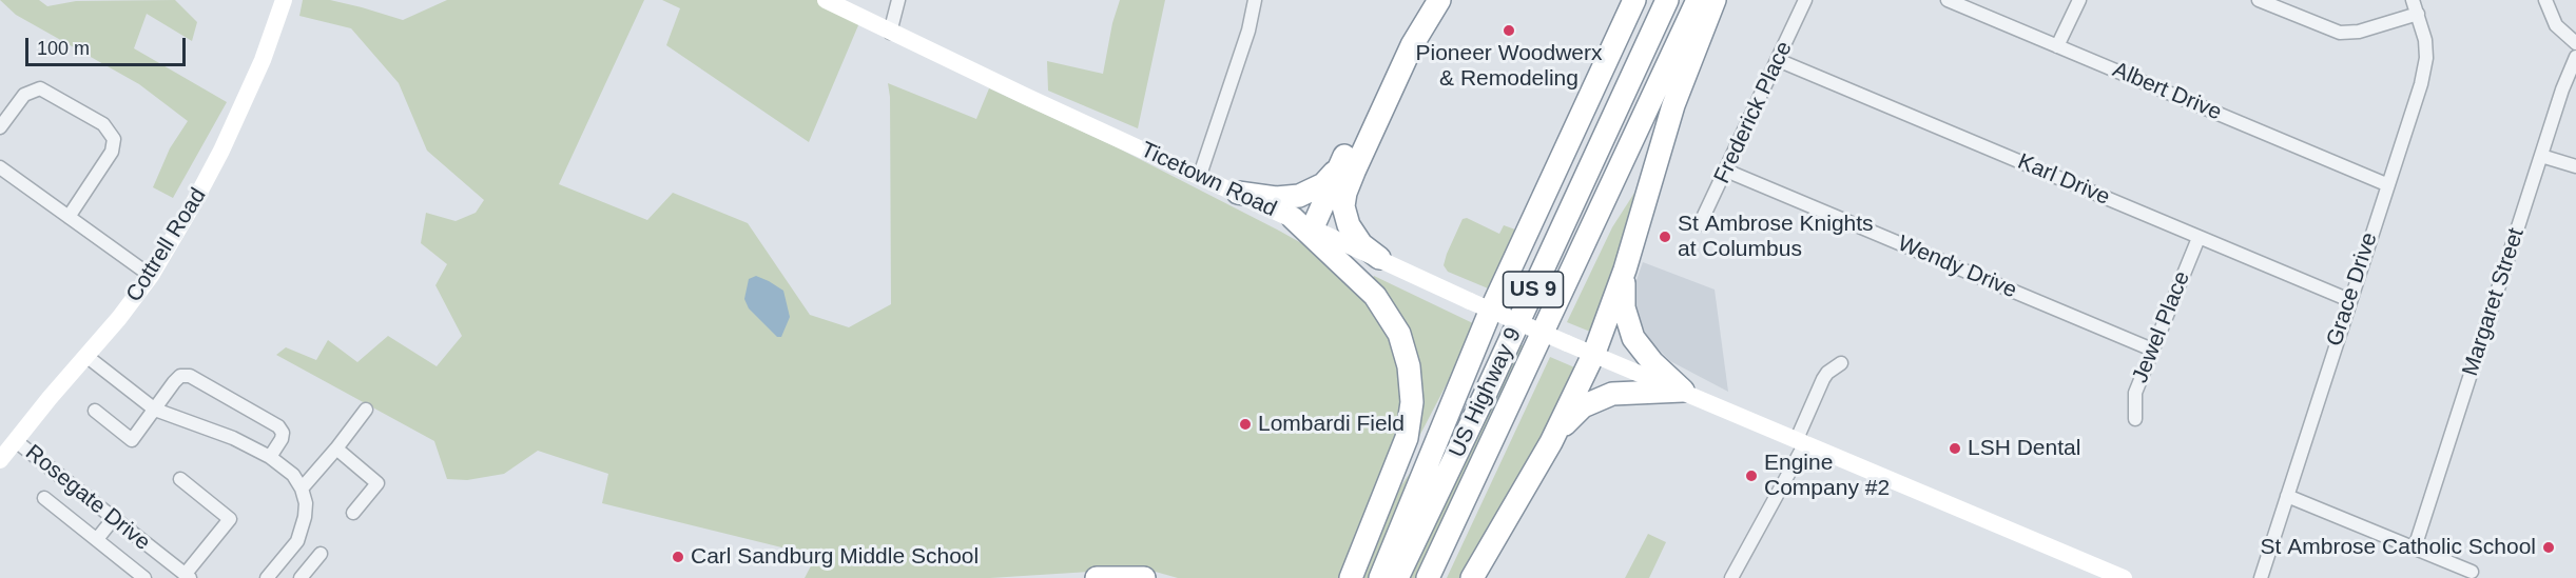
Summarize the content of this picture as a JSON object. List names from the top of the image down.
{
  "streets": {
    "highway": ["US 9", "US Highway 9"],
    "street": [
      "Albert Drive",
      "Frederick Place",
      "Ticetown Road",
      "Karl Drive",
      "Cottrell Road",
      "Wendy Drive",
      "Grace Drive",
      "Margaret Street",
      "Jewel Place",
      "Rosegate Drive"
    ]
  },
  "crossings": [
    ["Albert Drive", "Grace Drive"],
    ["Frederick Place", "Karl Drive"],
    ["Frederick Place", "Wendy Drive"],
    ["Karl Drive", "Grace Drive"],
    ["Karl Drive", "Jewel Place"],
    ["Cottrell Road", "Rosegate Drive"],
    ["Wendy Drive", "Jewel Place"]
  ],
  "places": [
    "Pioneer Woodwerx & Remodeling",
    "St Ambrose Knights at Columbus",
    "Lombardi Field",
    "LSH Dental",
    "Engine Company #2",
    "St Ambrose Catholic School",
    "Carl Sandburg Middle School"
  ],
  "scale_bar": "100 m"
}
